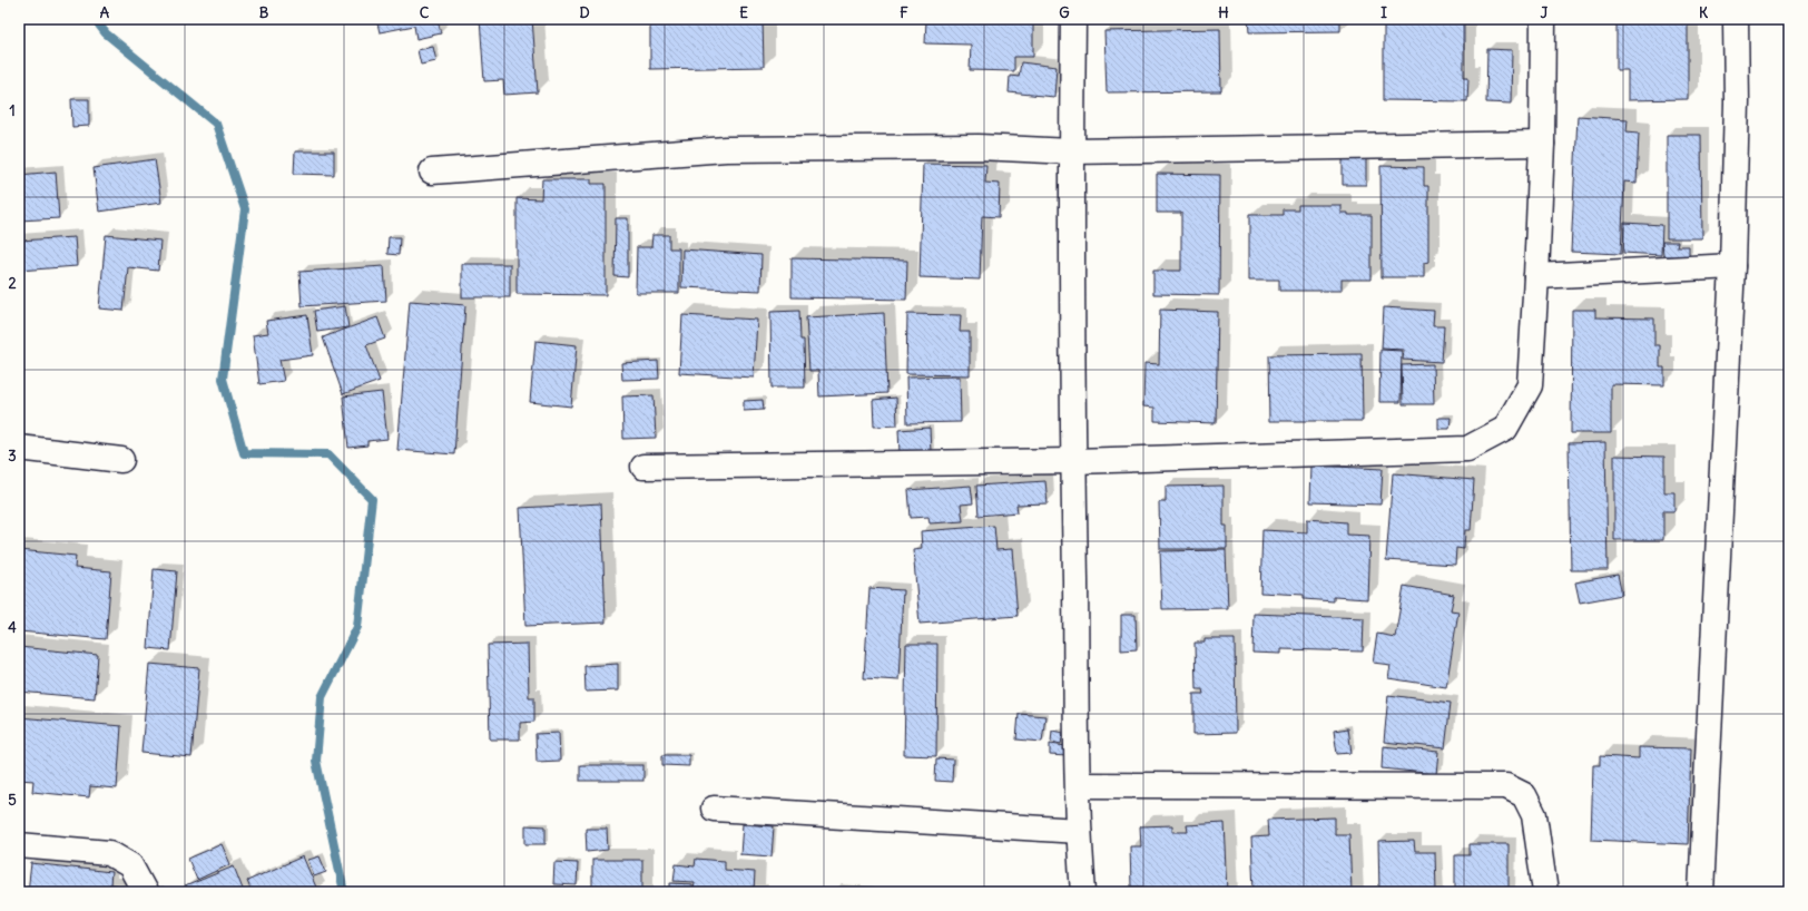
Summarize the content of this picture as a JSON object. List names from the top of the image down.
{
  "grid": {
    "columns": [
      "A",
      "B",
      "C",
      "D",
      "E",
      "F",
      "G",
      "H",
      "I",
      "J",
      "K"
    ],
    "rows": [
      "1",
      "2",
      "3",
      "4",
      "5"
    ]
  }
}
